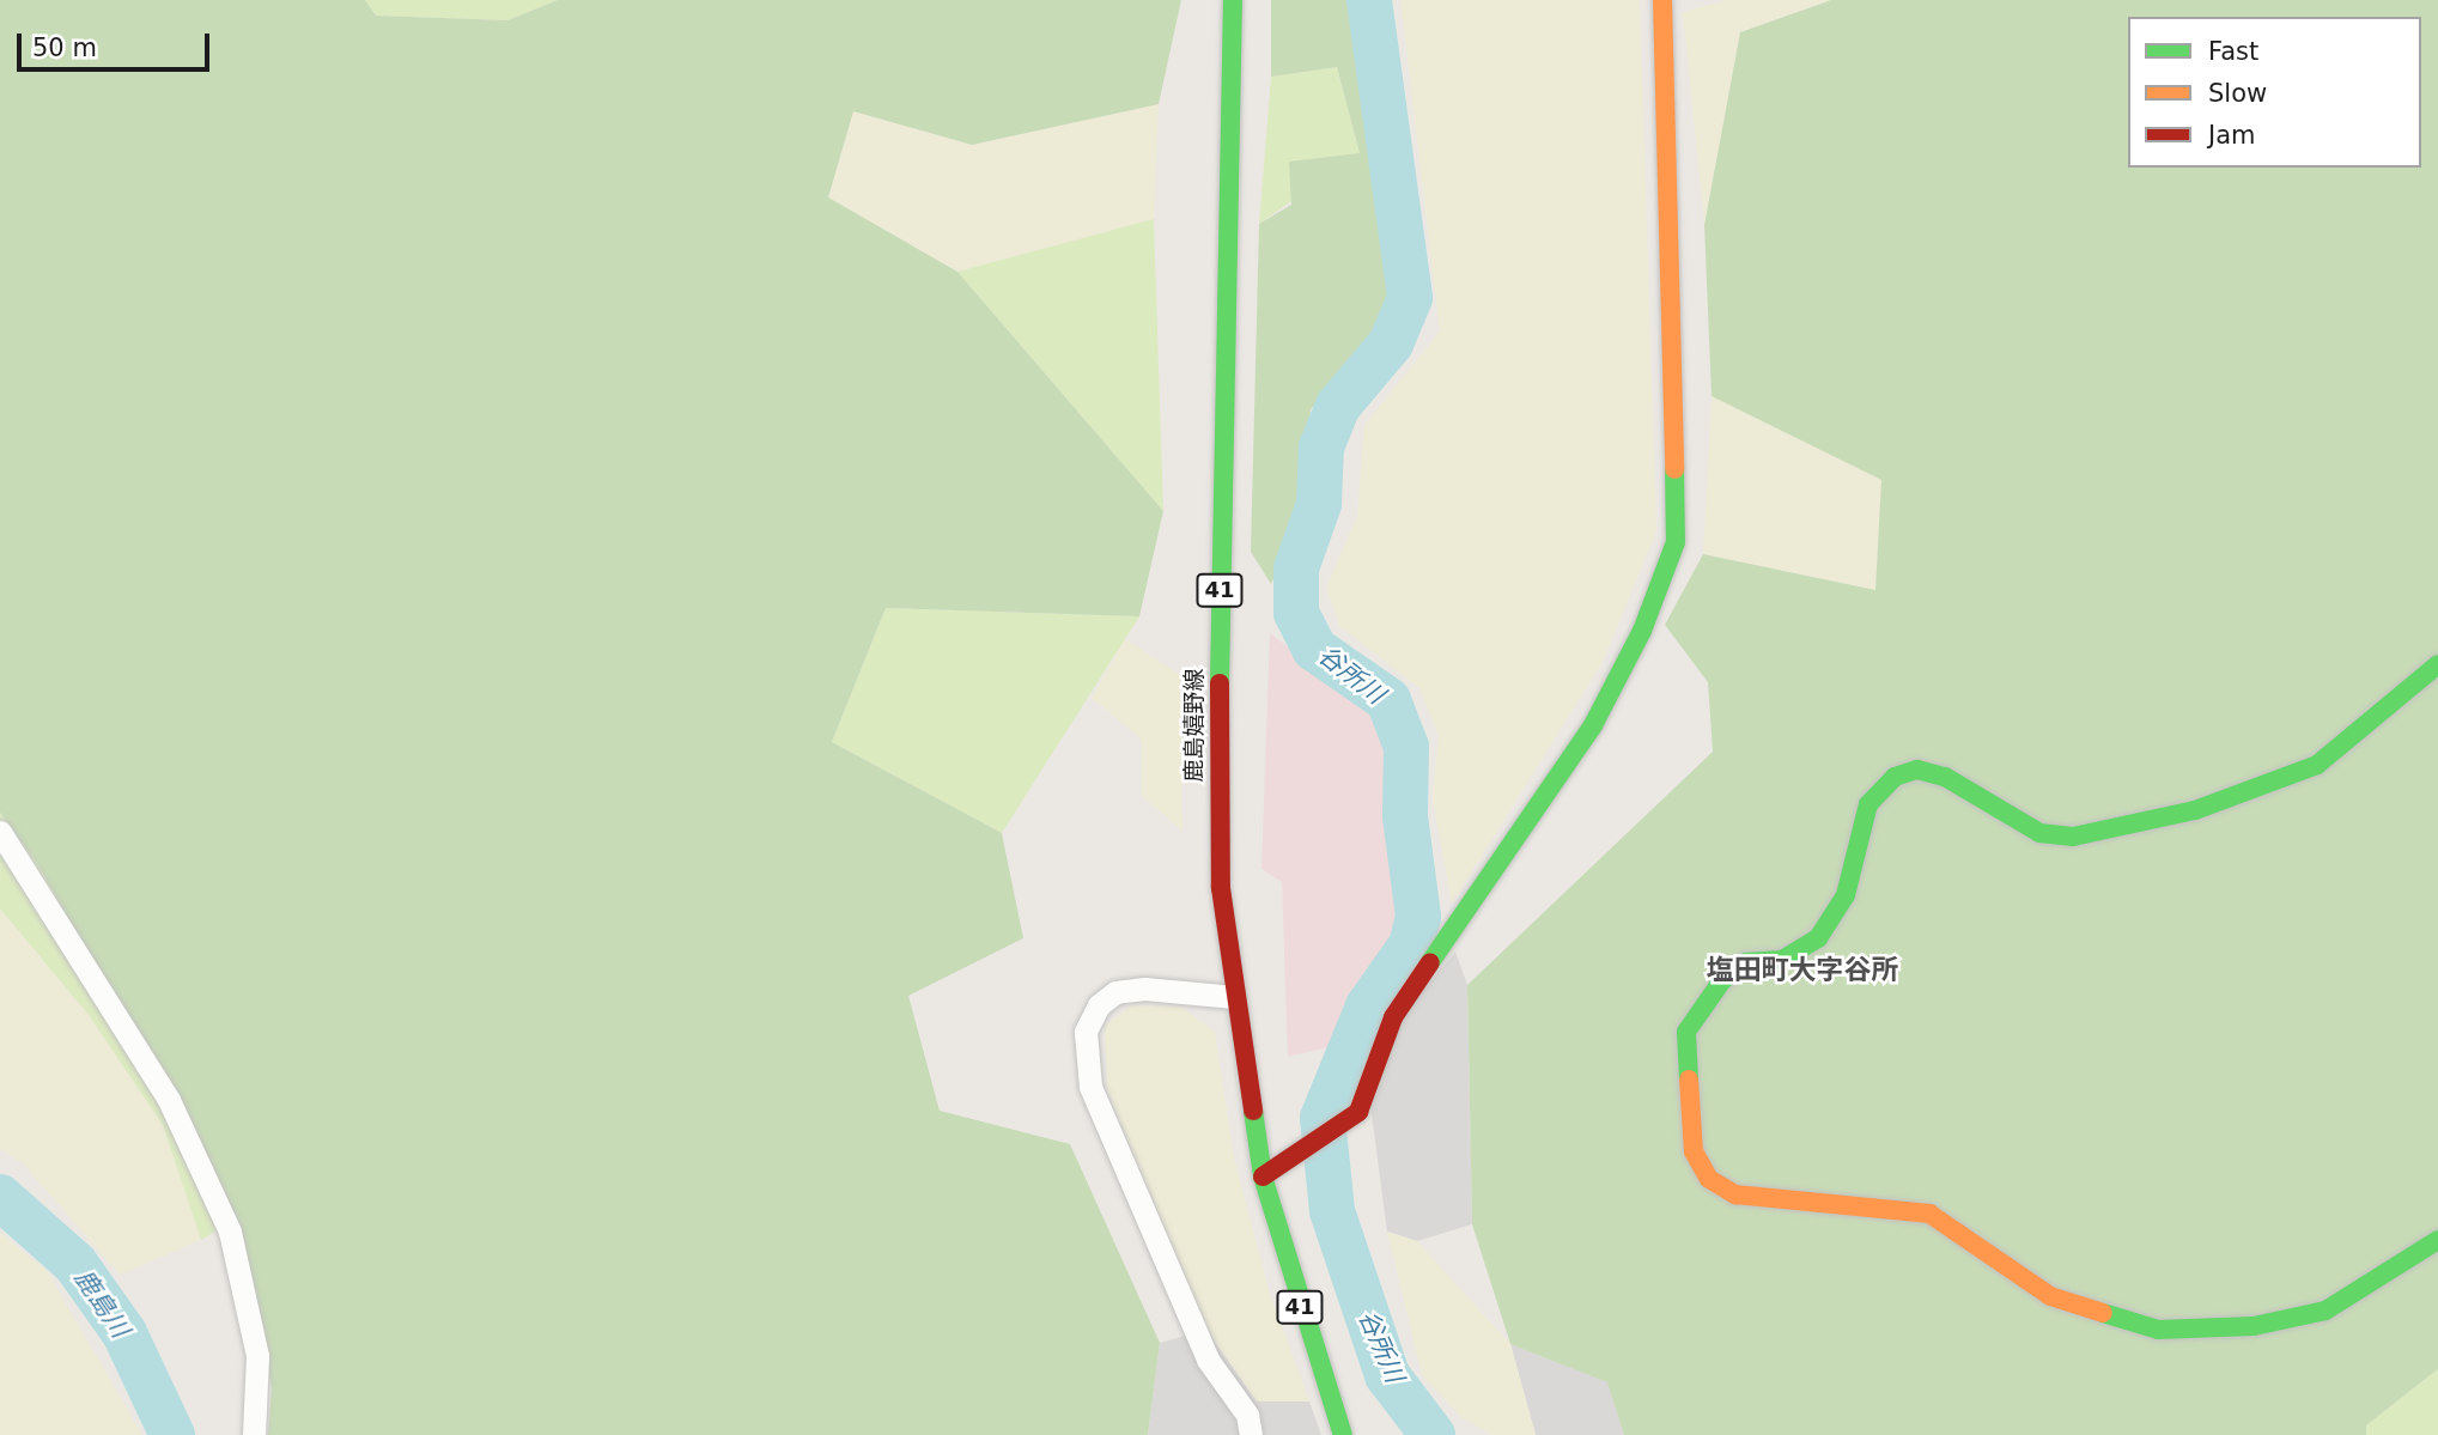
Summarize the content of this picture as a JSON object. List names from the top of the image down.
{
  "streets": {
    "street": ["41", "鹿島嬉野線"]
  },
  "districts": ["塩田町大字谷所"],
  "water": ["谷所川", "鹿島川"],
  "legend": ["Fast", "Slow", "Jam"],
  "scale_bar": "50 m"
}
